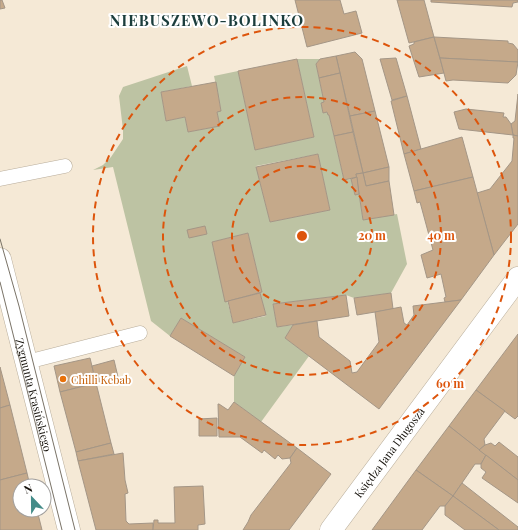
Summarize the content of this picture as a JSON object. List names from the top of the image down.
{
  "streets": {
    "street": ["Zygmunta Krasińskiego", "Księdza Jana Długosza"]
  },
  "districts": ["NIEBUSZEWO-BOLINKO"],
  "places": ["Chilli Kebab"],
  "north": "top",
  "rings": ["20 m", "40 m", "60 m"]
}
